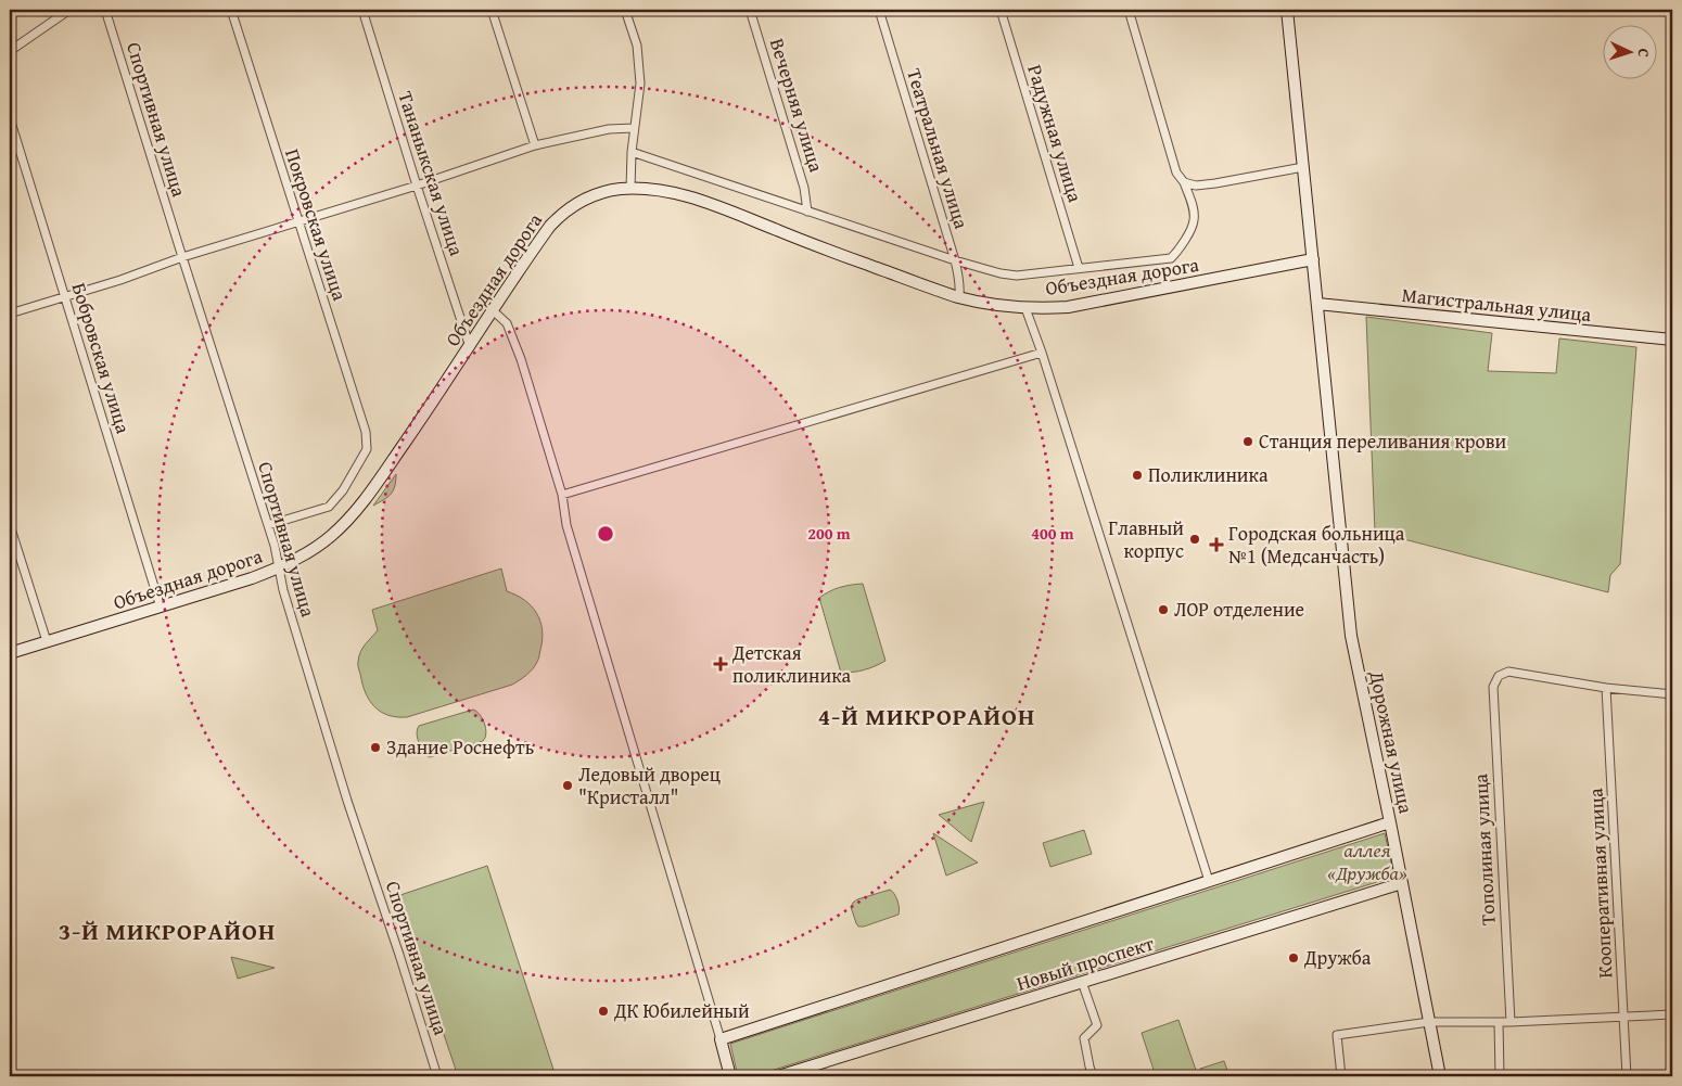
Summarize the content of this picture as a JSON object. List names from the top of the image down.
{
  "streets": {
    "main road": [
      "Объездная дорога",
      "Магистральная улица",
      "Дорожная улица",
      "Новый проспект"
    ],
    "street": [
      "Вечерняя улица",
      "Спортивная улица",
      "Радужная улица",
      "Театральная улица",
      "Тананыкская улица",
      "Покровская улица",
      "Бобровская улица",
      "Тополиная улица",
      "Кооперативная улица"
    ]
  },
  "crossings": [
    ["Спортивная улица", "Покровская улица"],
    ["Спортивная улица", "Объездная дорога"],
    ["Театральная улица", "Объездная дорога"],
    ["Тананыкская улица", "Объездная дорога"],
    ["Объездная дорога", "Бобровская улица"],
    ["Объездная дорога", "Дорожная улица"],
    ["Магистральная улица", "Дорожная улица"],
    ["Дорожная улица", "Новый проспект"],
    ["Тополиная улица", "Кооперативная улица"]
  ],
  "districts": ["4-Й МИКРОРАЙОН", "3-Й МИКРОРАЙОН"],
  "parks": ["аллея «Дружба»"],
  "places": {
    "other": [
      "Станция переливания крови",
      "Поликлиника",
      "Главный корпус",
      "ЛОР отделение",
      "Здание Роснефть",
      "Ледовый дворец \"Кристалл\"",
      "Дружба",
      "ДК Юбилейный"
    ],
    "health": ["Городская больница №1 (Медсанчасть)", "Детская поликлиника"]
  },
  "north": "right",
  "rings": ["200 m", "400 m"]
}
